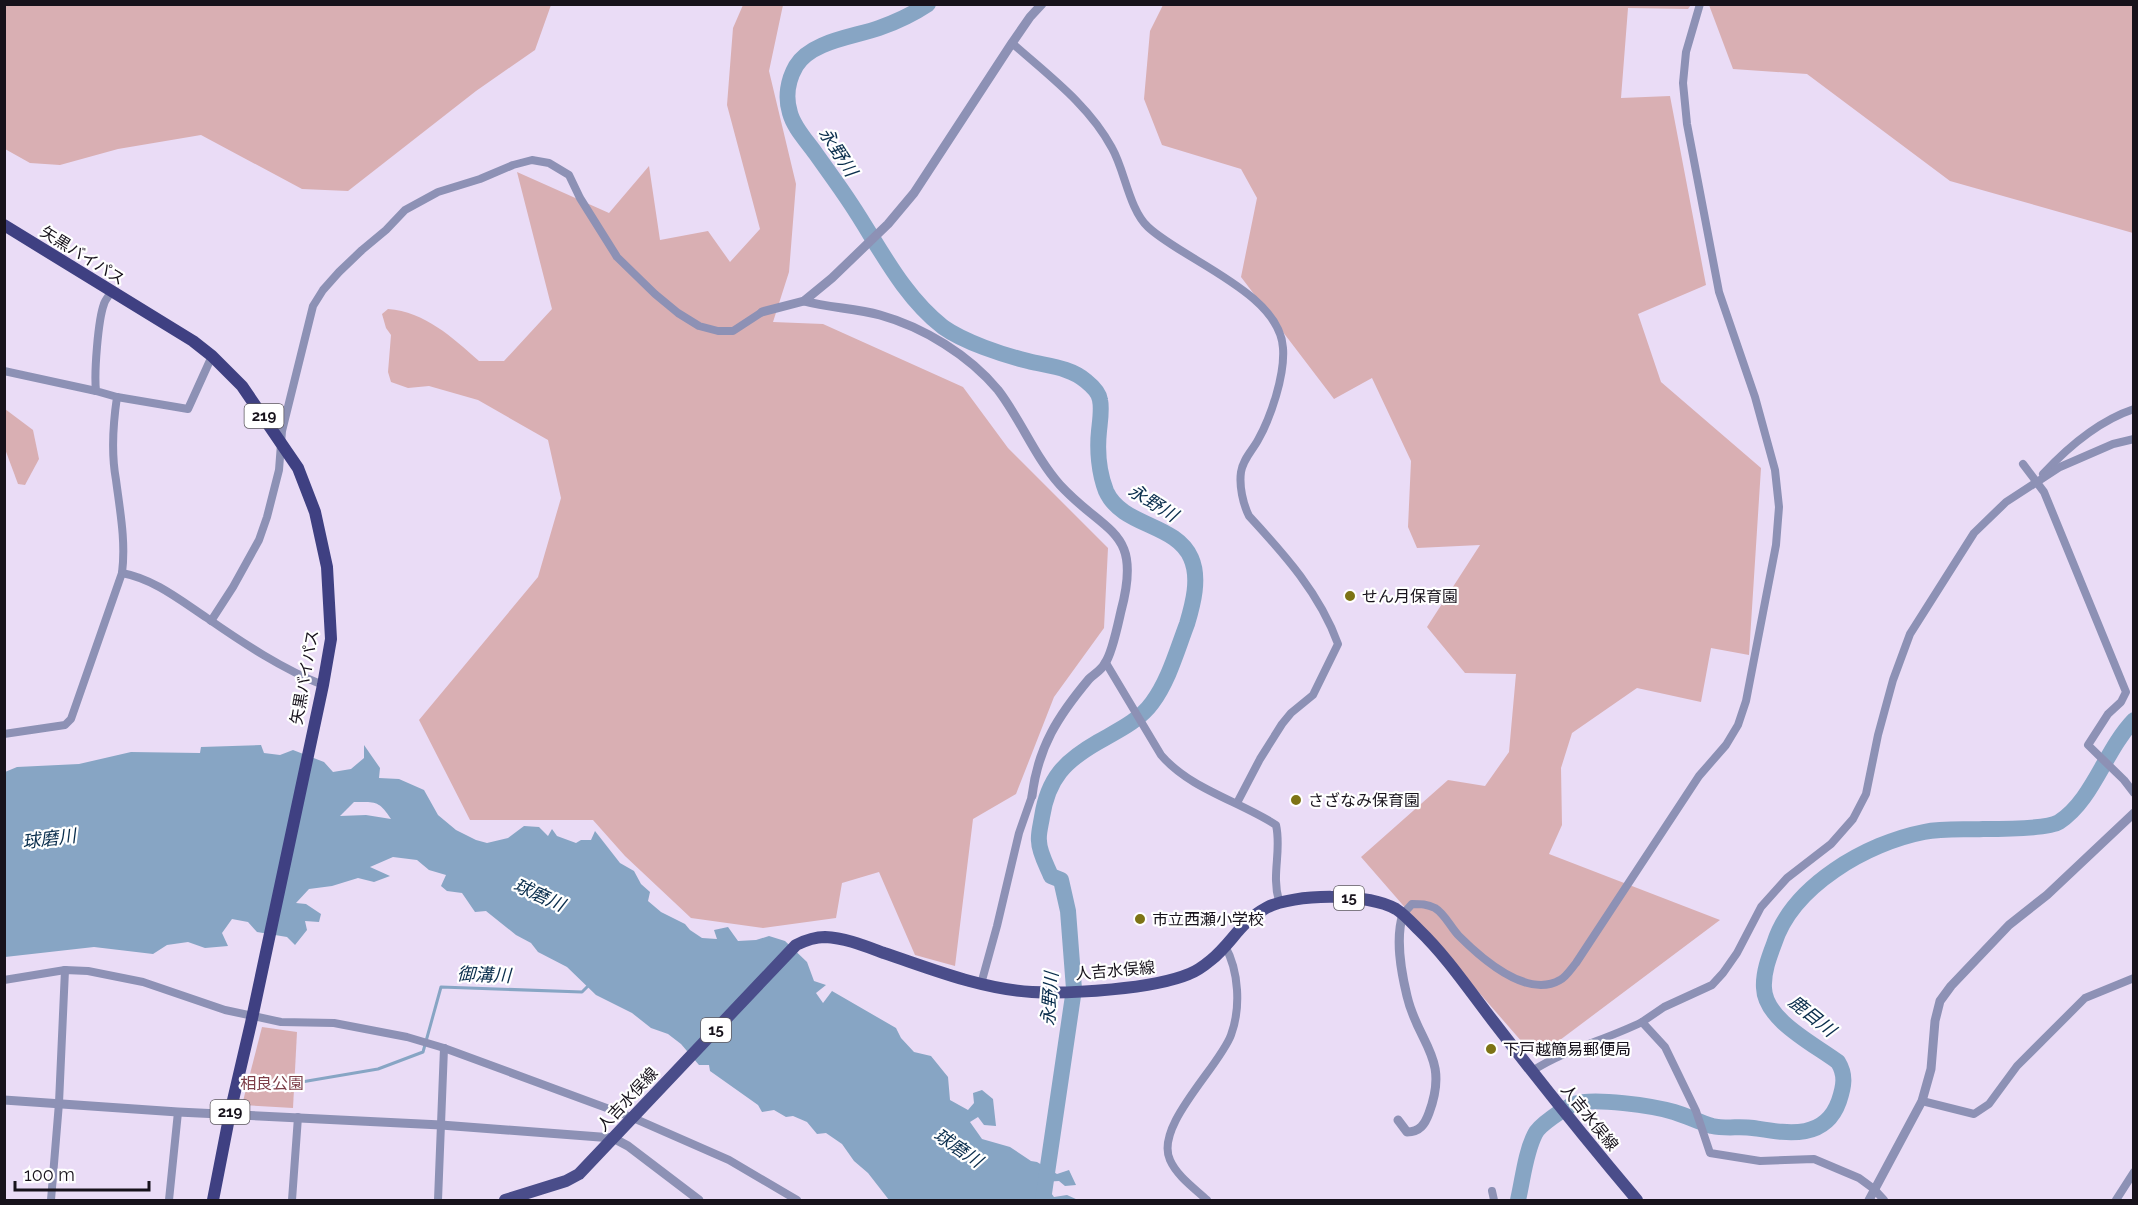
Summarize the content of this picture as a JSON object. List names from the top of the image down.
{
  "streets": {
    "highway": ["矢黒バイパス", "219"],
    "main road": ["15", "人吉水俣線"]
  },
  "water": [
    "永野川",
    "球磨川",
    "御溝川",
    "鹿目川"
  ],
  "parks": ["相良公園"],
  "places": [
    "せん月保育園",
    "さざなみ保育園",
    "市立西瀬小学校",
    "下戸越簡易郵便局"
  ],
  "scale_bar": "100 m"
}
